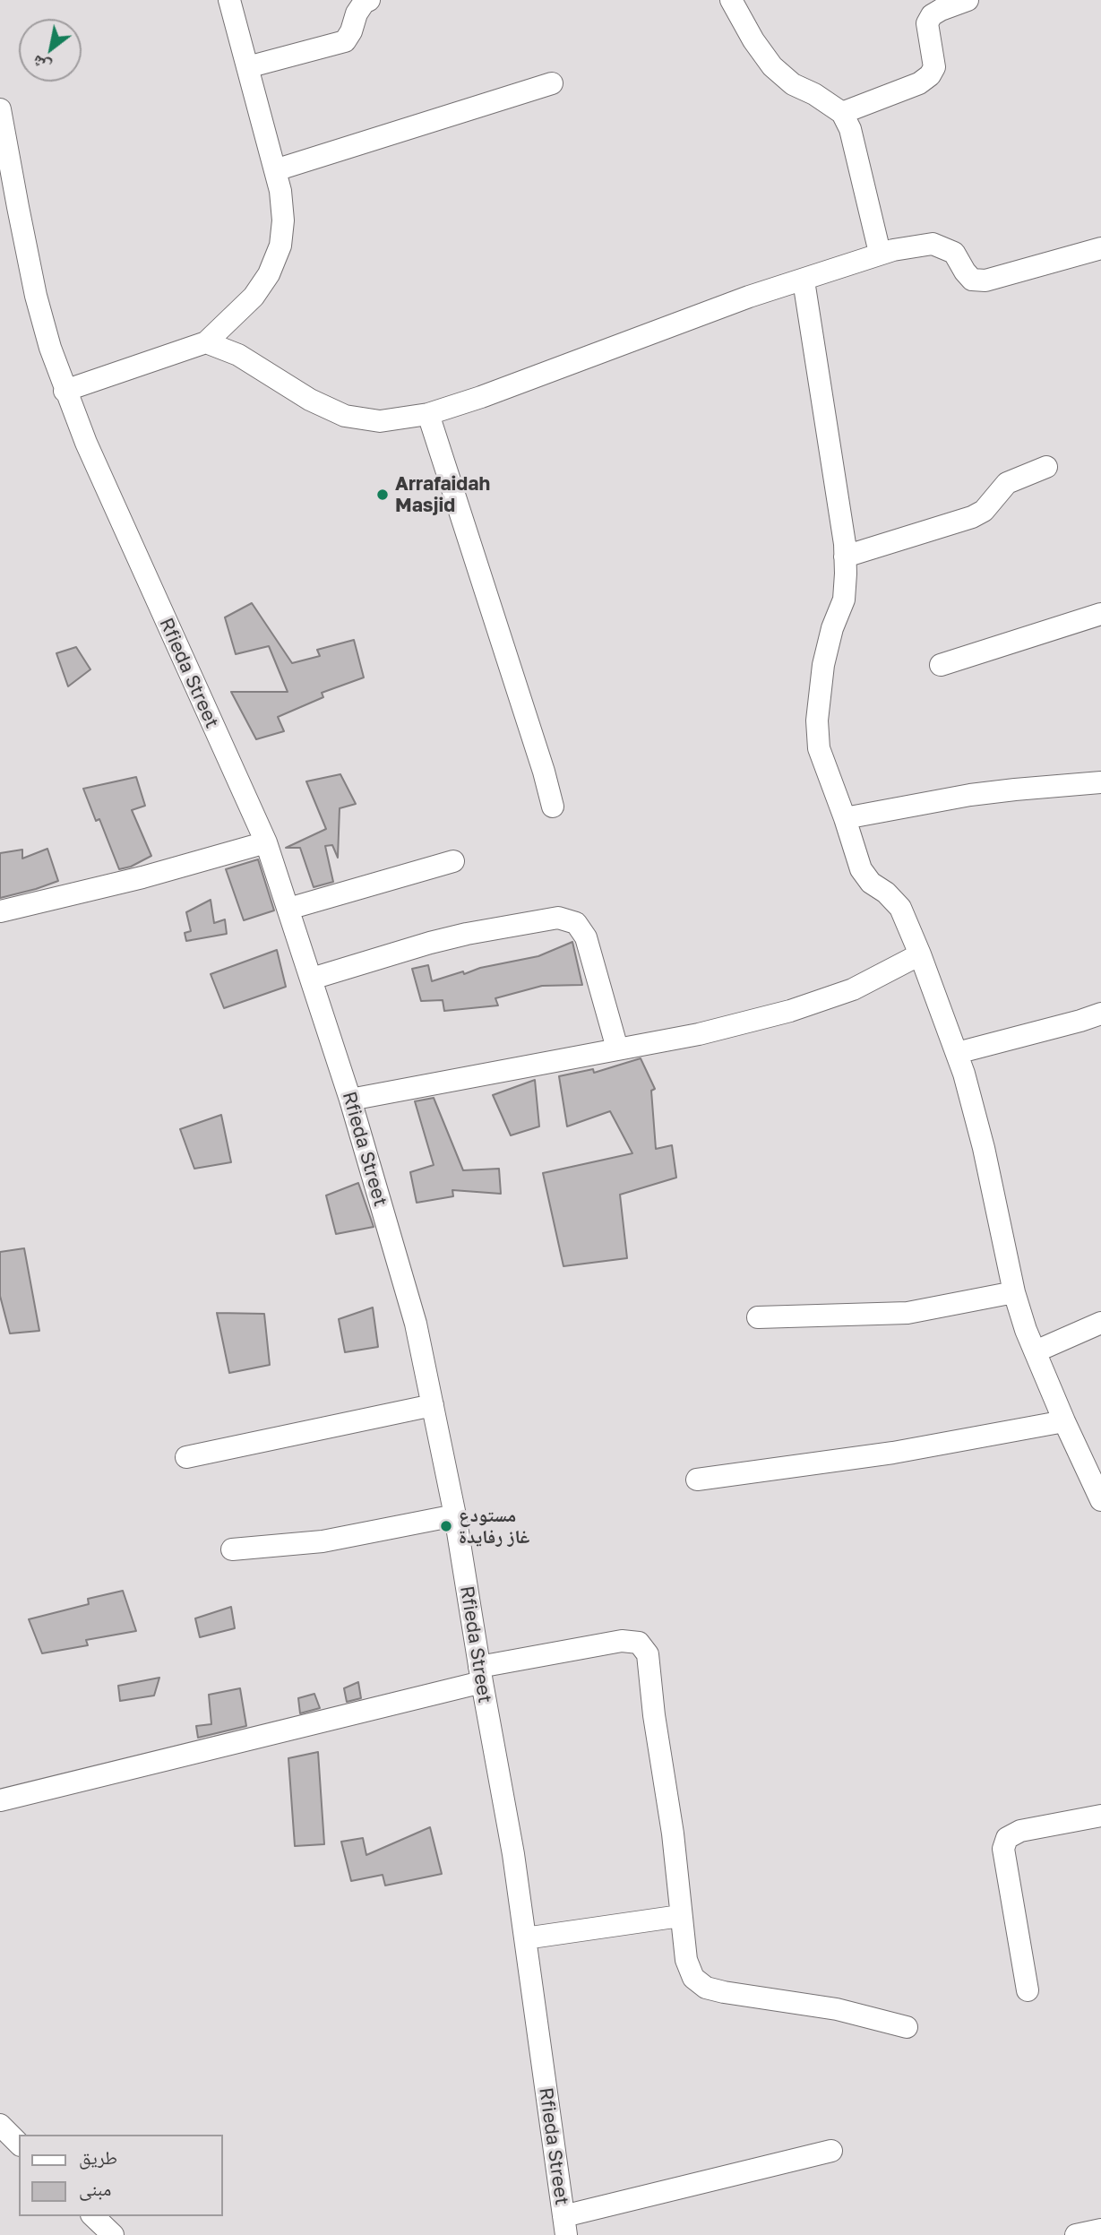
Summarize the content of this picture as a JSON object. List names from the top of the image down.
{
  "streets": {
    "street": ["Rfieda Street"]
  },
  "places": ["Arrafaidah Masjid", "مستودع غاز رفايدة"],
  "legend": ["طريق", "مبنى"],
  "north": "bottom left"
}
